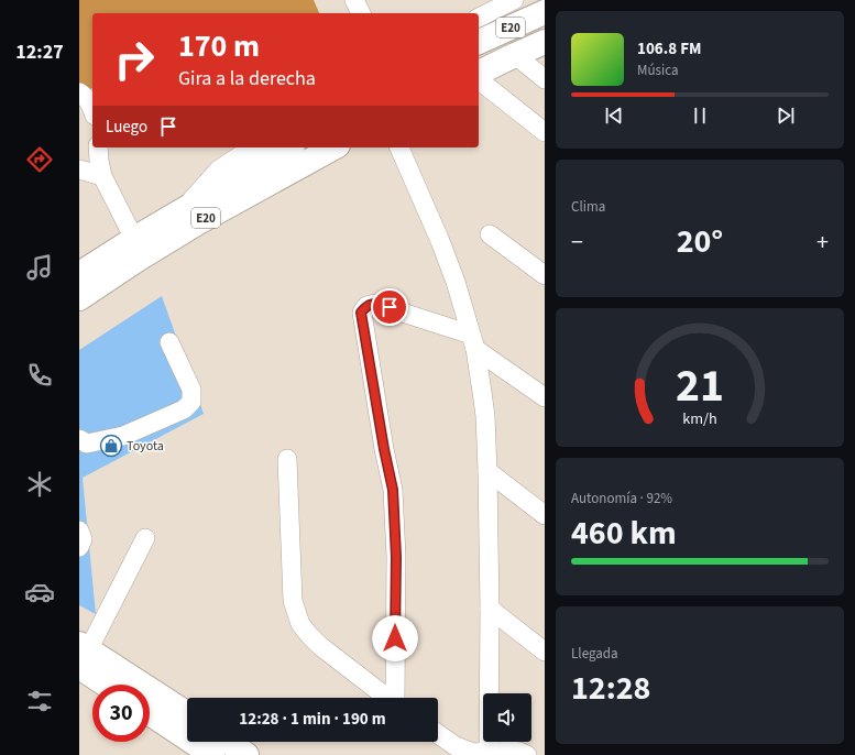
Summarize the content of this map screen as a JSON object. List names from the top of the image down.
{
  "streets": {
    "highway": ["E20"]
  },
  "places": {
    "shop": ["Toyota"]
  },
  "page": {
    "tabs": "12:27",
    "turn": ["170 m", "Gira a la derecha"],
    "song": ["106.8 FM", "Música"],
    "then": "Luego",
    "tile": [
      "Clima",
      ["Autonomía · 92%", "460 km"],
      ["Llegada", "12:28"]
    ],
    "heat": ["−", "20°", "+"],
    "limit": "30",
    "trip": "12:28 · 1 min · 190 m",
    "gauge": ["21", "km/h"]
  }
}
